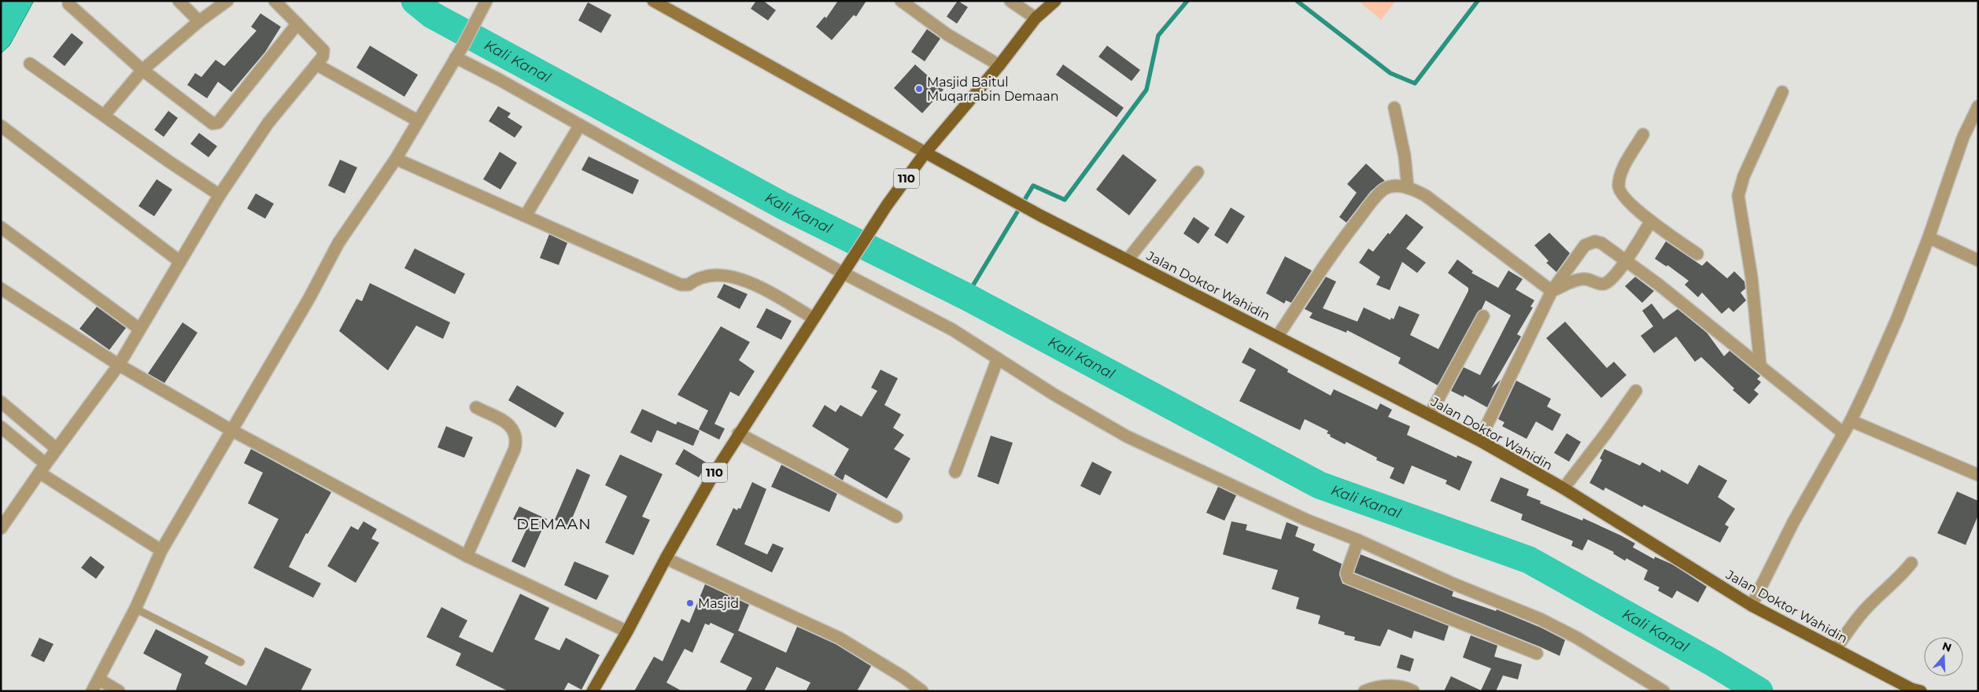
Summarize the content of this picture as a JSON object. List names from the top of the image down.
{
  "streets": {
    "main road": ["110", "Jalan Doktor Wahidin"]
  },
  "crossings": [
    ["110", "Jalan Doktor Wahidin"]
  ],
  "districts": ["DEMAAN"],
  "water": ["Kali Kanal"],
  "places": ["Masjid Baitul Muqarrabin Demaan", "Masjid"],
  "north": "top"
}
